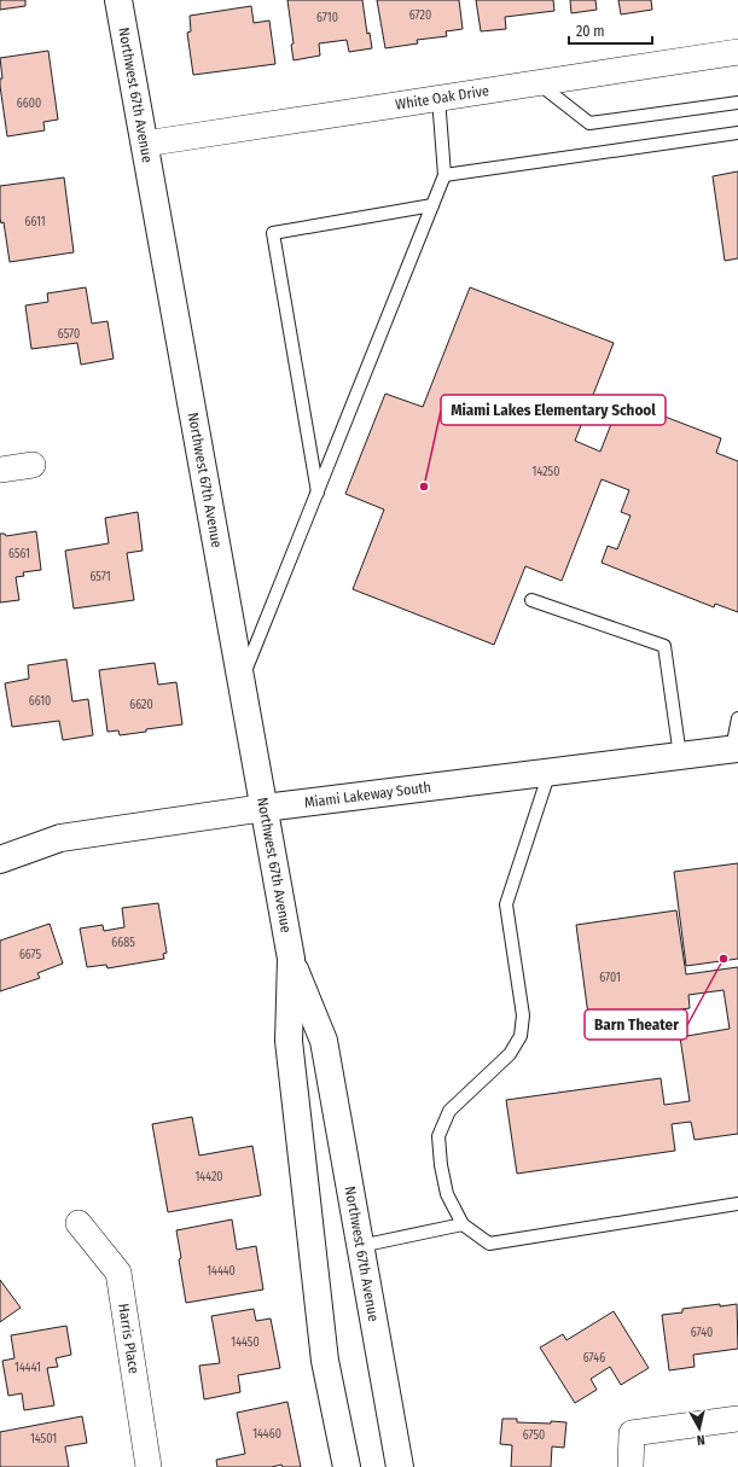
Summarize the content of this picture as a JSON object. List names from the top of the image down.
{
  "streets": {
    "main road": ["Northwest 67th Avenue", "Miami Lakeway South"],
    "street": ["White Oak Drive", "Harris Place"]
  },
  "crossings": [
    ["Northwest 67th Avenue", "White Oak Drive"],
    ["Northwest 67th Avenue", "Miami Lakeway South"]
  ],
  "places": ["Miami Lakes Elementary School", "Barn Theater"],
  "house_numbers": [
    "6720",
    "6710",
    "6600",
    "6611",
    "6570",
    "14250",
    "6561",
    "6571",
    "6610",
    "6620",
    "6685",
    "6675",
    "6701",
    "14420",
    "14440",
    "6740",
    "14450",
    "6746",
    "14441",
    "14460",
    "6750",
    "14501"
  ],
  "scale_bar": "20 m",
  "north": "bottom"
}
